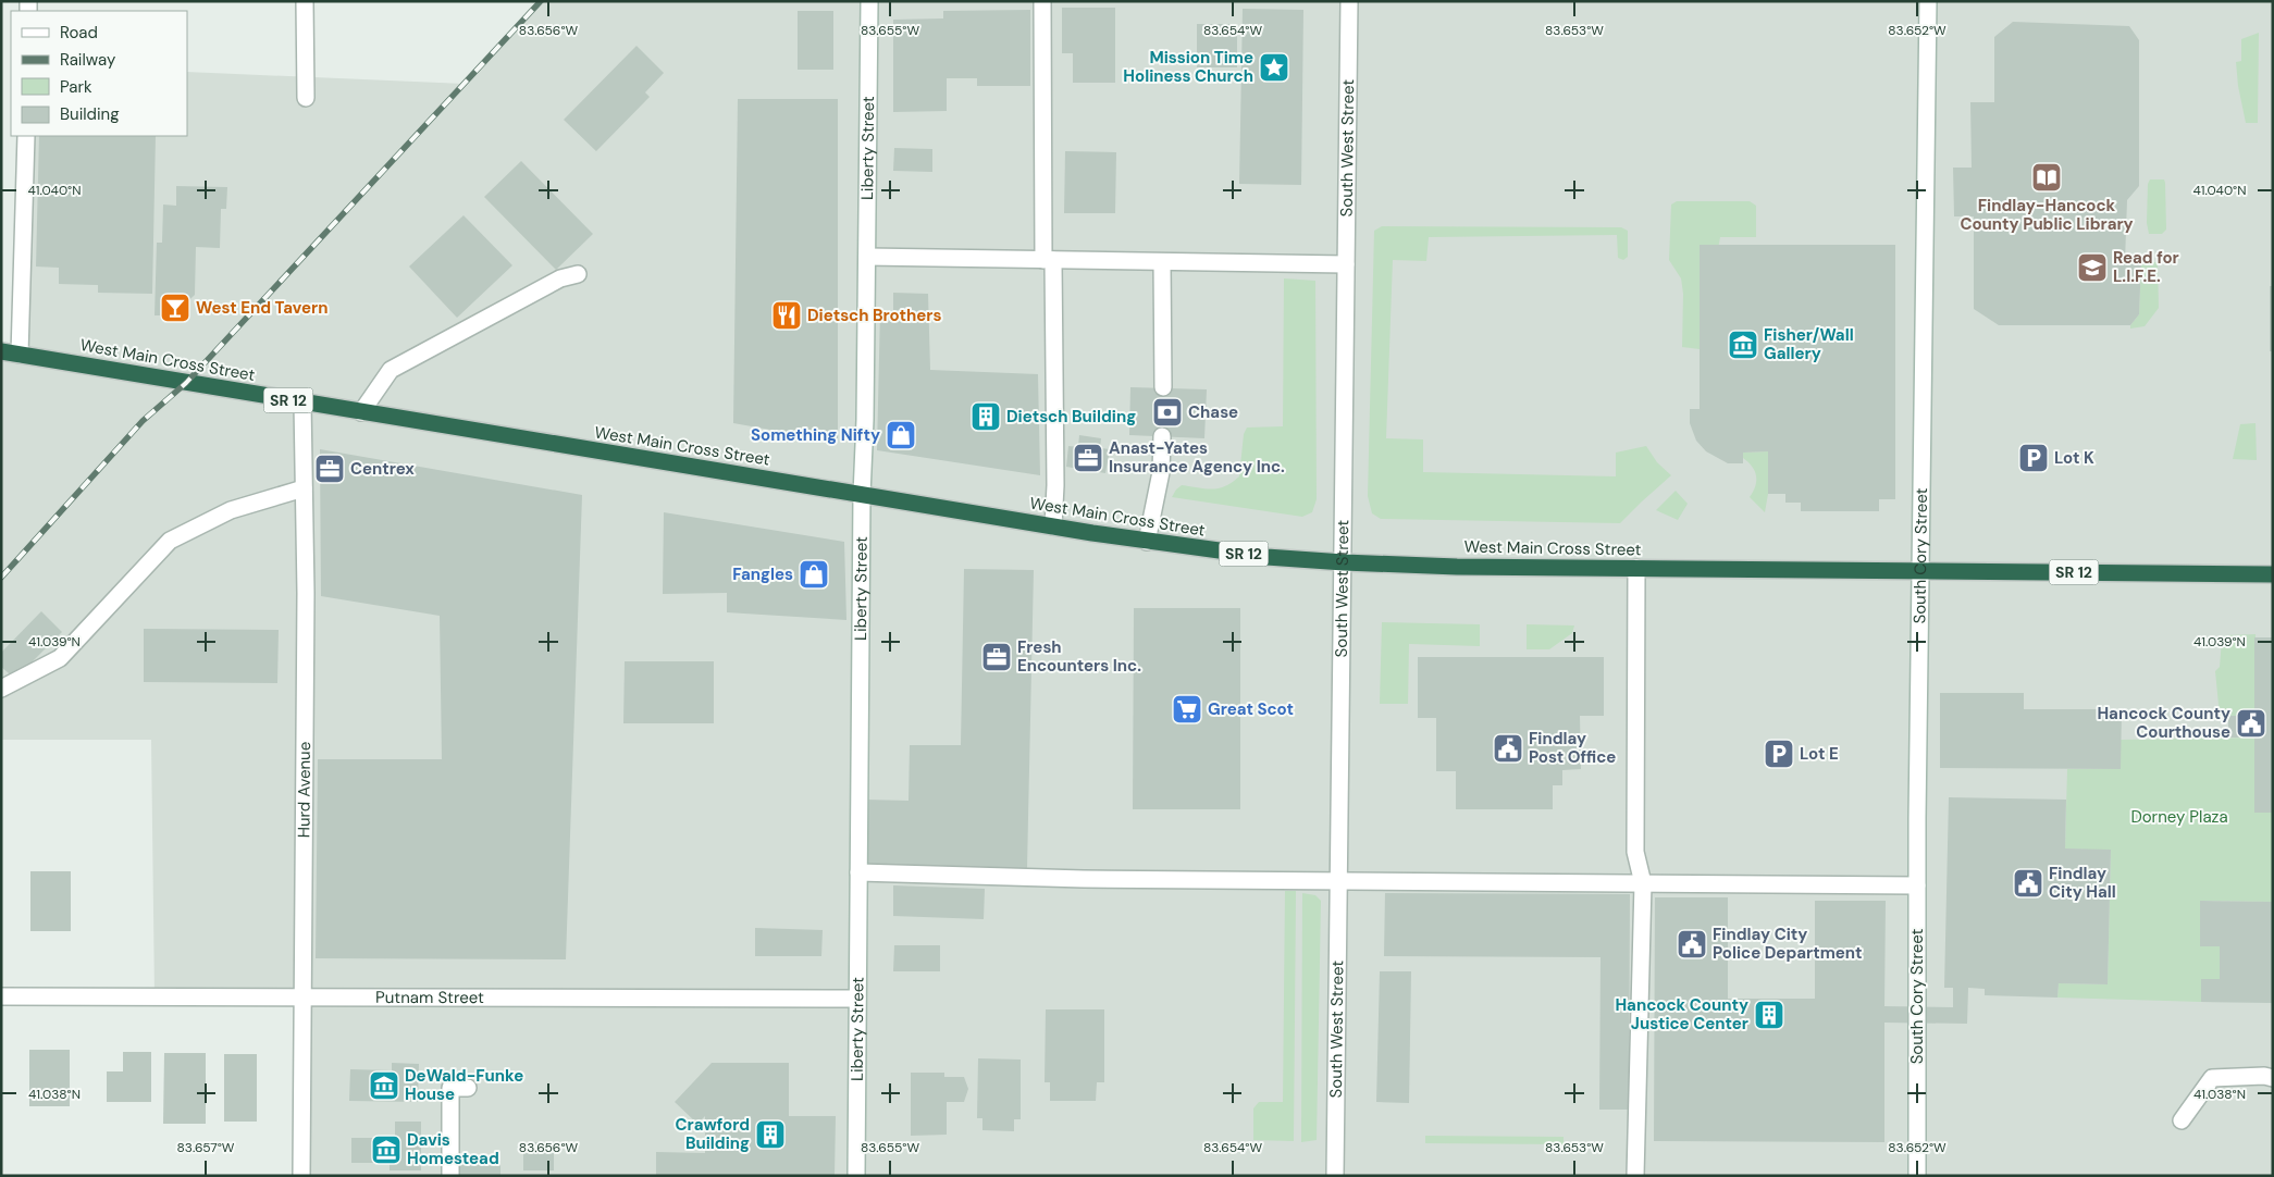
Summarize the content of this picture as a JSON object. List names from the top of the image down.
{
  "streets": {
    "highway": ["West Main Cross Street", "SR 12"],
    "street": [
      "Liberty Street",
      "South West Street",
      "South Cory Street",
      "Hurd Avenue",
      "Putnam Street"
    ]
  },
  "crossings": [
    ["Liberty Street", "West Main Cross Street"],
    ["Liberty Street", "Putnam Street"],
    ["South West Street", "West Main Cross Street"],
    ["West Main Cross Street", "South Cory Street"],
    ["West Main Cross Street", "Hurd Avenue"],
    ["Hurd Avenue", "Putnam Street"]
  ],
  "parks": ["Dorney Plaza"],
  "places": {
    "place": ["Mission Time Holiness Church"],
    "library": ["Findlay-Hancock County Public Library"],
    "school or university": ["Read for L.I.F.E."],
    "bar": ["West End Tavern"],
    "restaurant": ["Dietsch Brothers"],
    "museum": ["Fisher/Wall Gallery", "DeWald-Funke House", "Davis Homestead"],
    "bank": ["Chase"],
    "building": ["Dietsch Building", "Hancock County Justice Center", "Crawford Building"],
    "shop": ["Something Nifty", "Fangles"],
    "office": ["Anast-Yates Insurance Agency Inc.", "Centrex", "Fresh Encounters Inc."],
    "parking": ["Lot K", "Lot E"],
    "supermarket": ["Great Scot"],
    "public building": [
      "Hancock County Courthouse",
      "Findlay Post Office",
      "Findlay City Hall",
      "Findlay City Police Department"
    ]
  },
  "legend": [
    "Road",
    "Railway",
    "Park",
    "Building"
  ],
  "coordinates": [
    "83.656°W",
    "83.655°W",
    "83.654°W",
    "83.653°W",
    "83.652°W",
    "41.040°N",
    "41.039°N",
    "41.038°N",
    "83.657°W"
  ]
}
